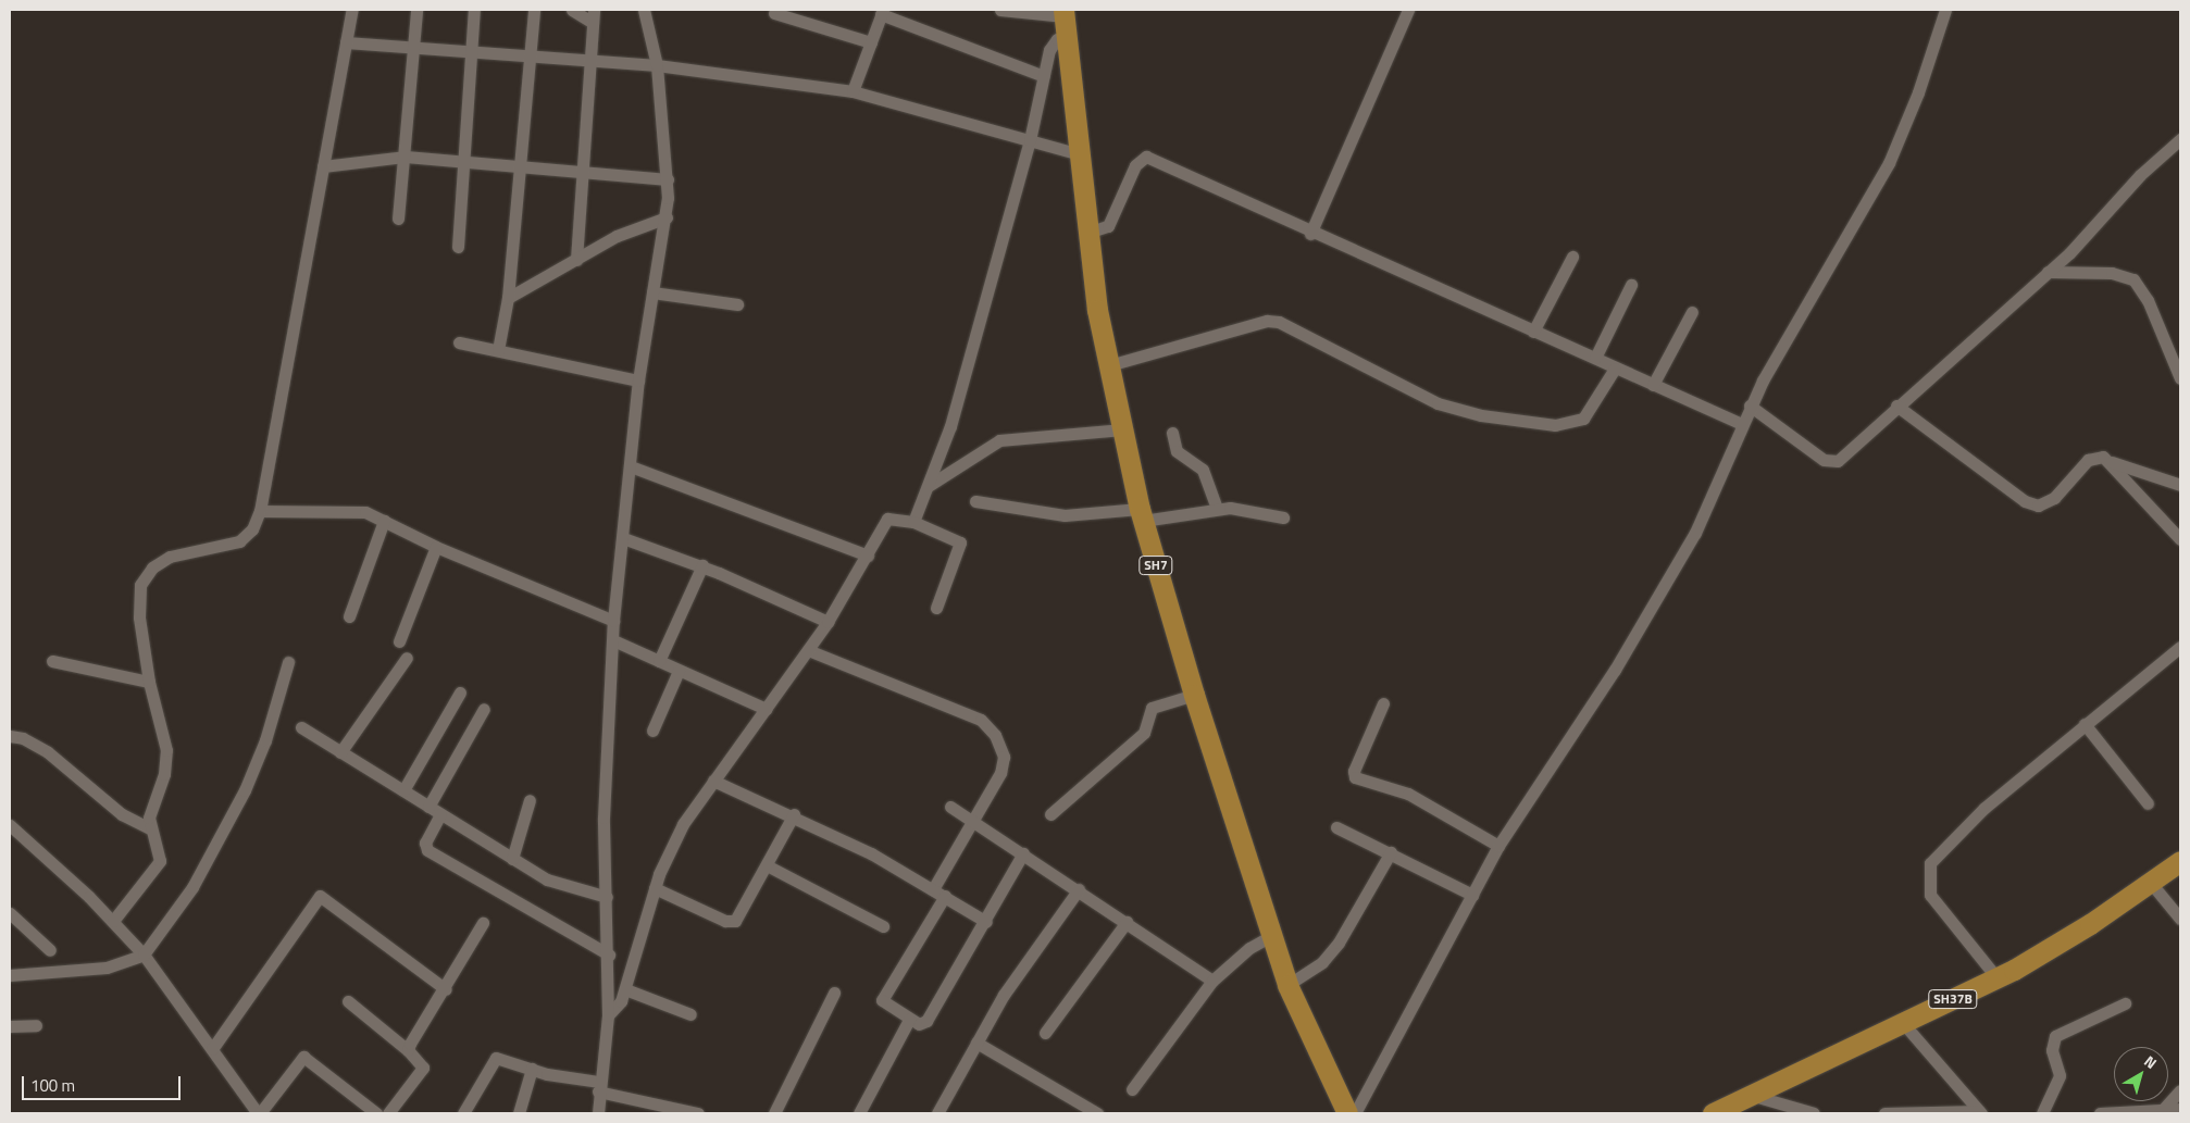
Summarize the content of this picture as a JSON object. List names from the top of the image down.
{
  "streets": {
    "main road": ["SH7", "SH37B"]
  },
  "scale_bar": "100 m",
  "north": "top right"
}
